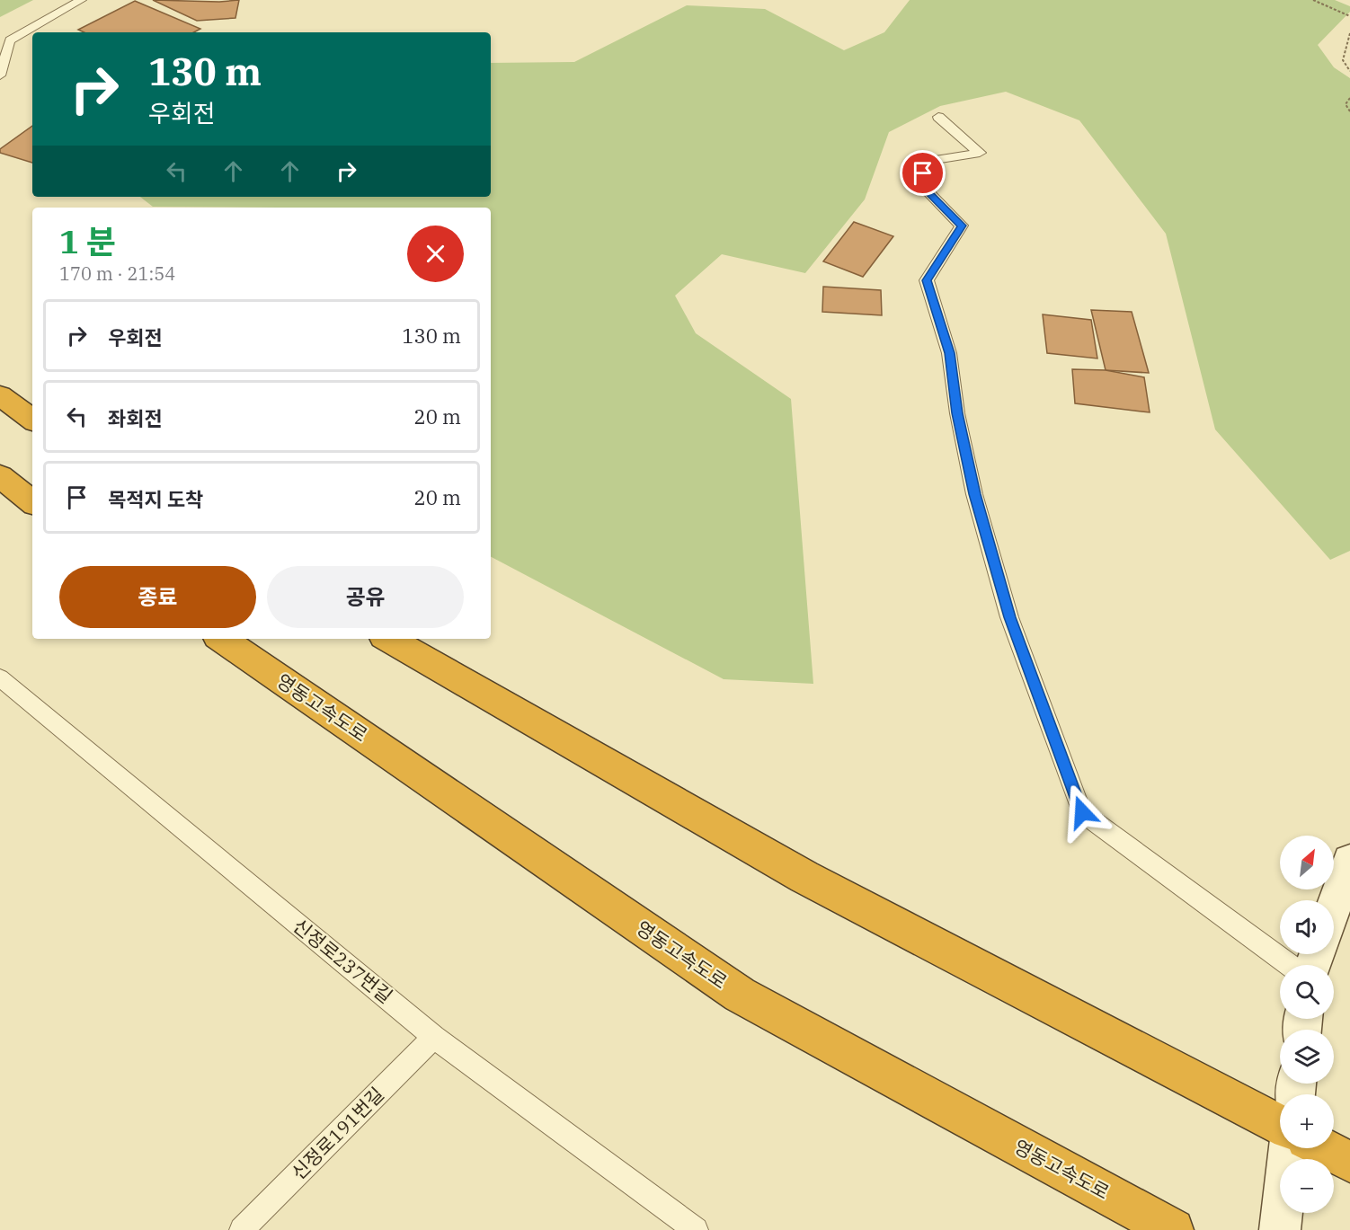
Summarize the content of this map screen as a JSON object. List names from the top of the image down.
{
  "streets": {
    "highway": ["영동고속도로"],
    "lane": ["신정로237번길", "신정로191번길"]
  },
  "crossings": [
    ["신정로237번길", "신정로191번길"]
  ],
  "north": "top right",
  "page": {
    "turn": ["130 m", "우회전"],
    "heading": ["1 분", "170 m · 21:54"],
    "list": [
      {
        "name": "우회전",
        "value": "130 m"
      },
      {
        "name": "좌회전",
        "value": "20 m"
      },
      {
        "name": "목적지 도착",
        "value": "20 m"
      }
    ],
    "buttons": ["종료", "공유"],
    "map_buttons": ["+", "−"]
  }
}
